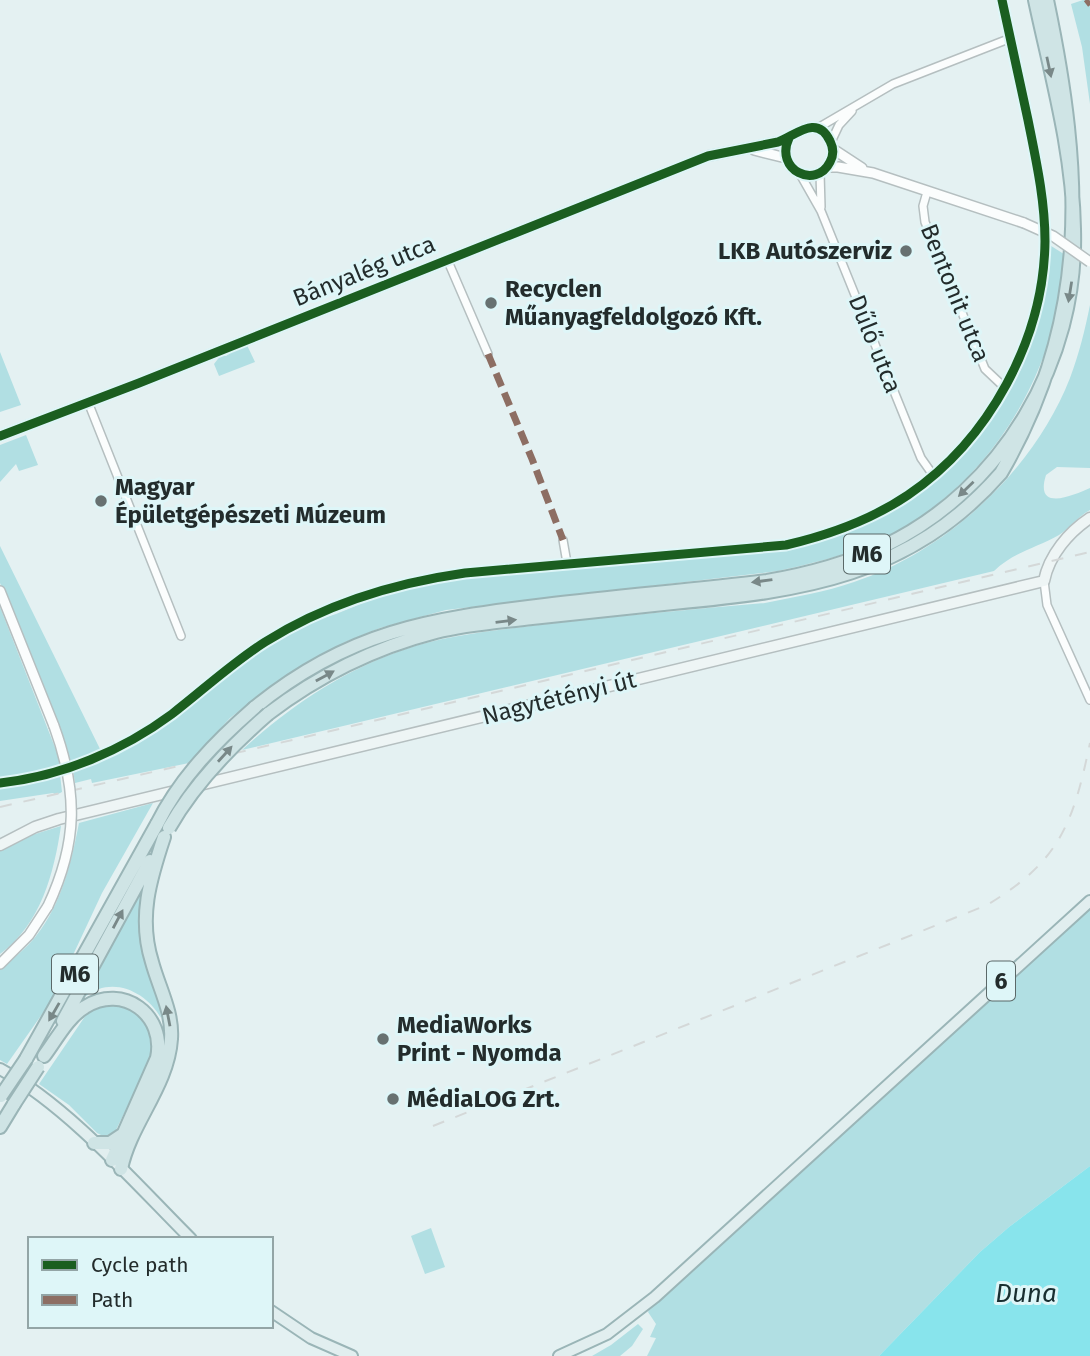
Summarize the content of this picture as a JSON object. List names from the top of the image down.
{
  "streets": {
    "highway": ["M6"],
    "main road": ["Nagytétényi út", "6"],
    "street": ["Bányalég utca", "Bentonit utca", "Dűlő utca"]
  },
  "crossings": [
    ["Bányalég utca", "Dűlő utca"]
  ],
  "water": ["Duna"],
  "places": [
    "LKB Autószerviz",
    "Recyclen Műanyagfeldolgozó Kft.",
    "Magyar Épületgépészeti Múzeum",
    "MediaWorks Print - Nyomda",
    "MédiaLOG Zrt."
  ],
  "legend": ["Cycle path", "Path"]
}
